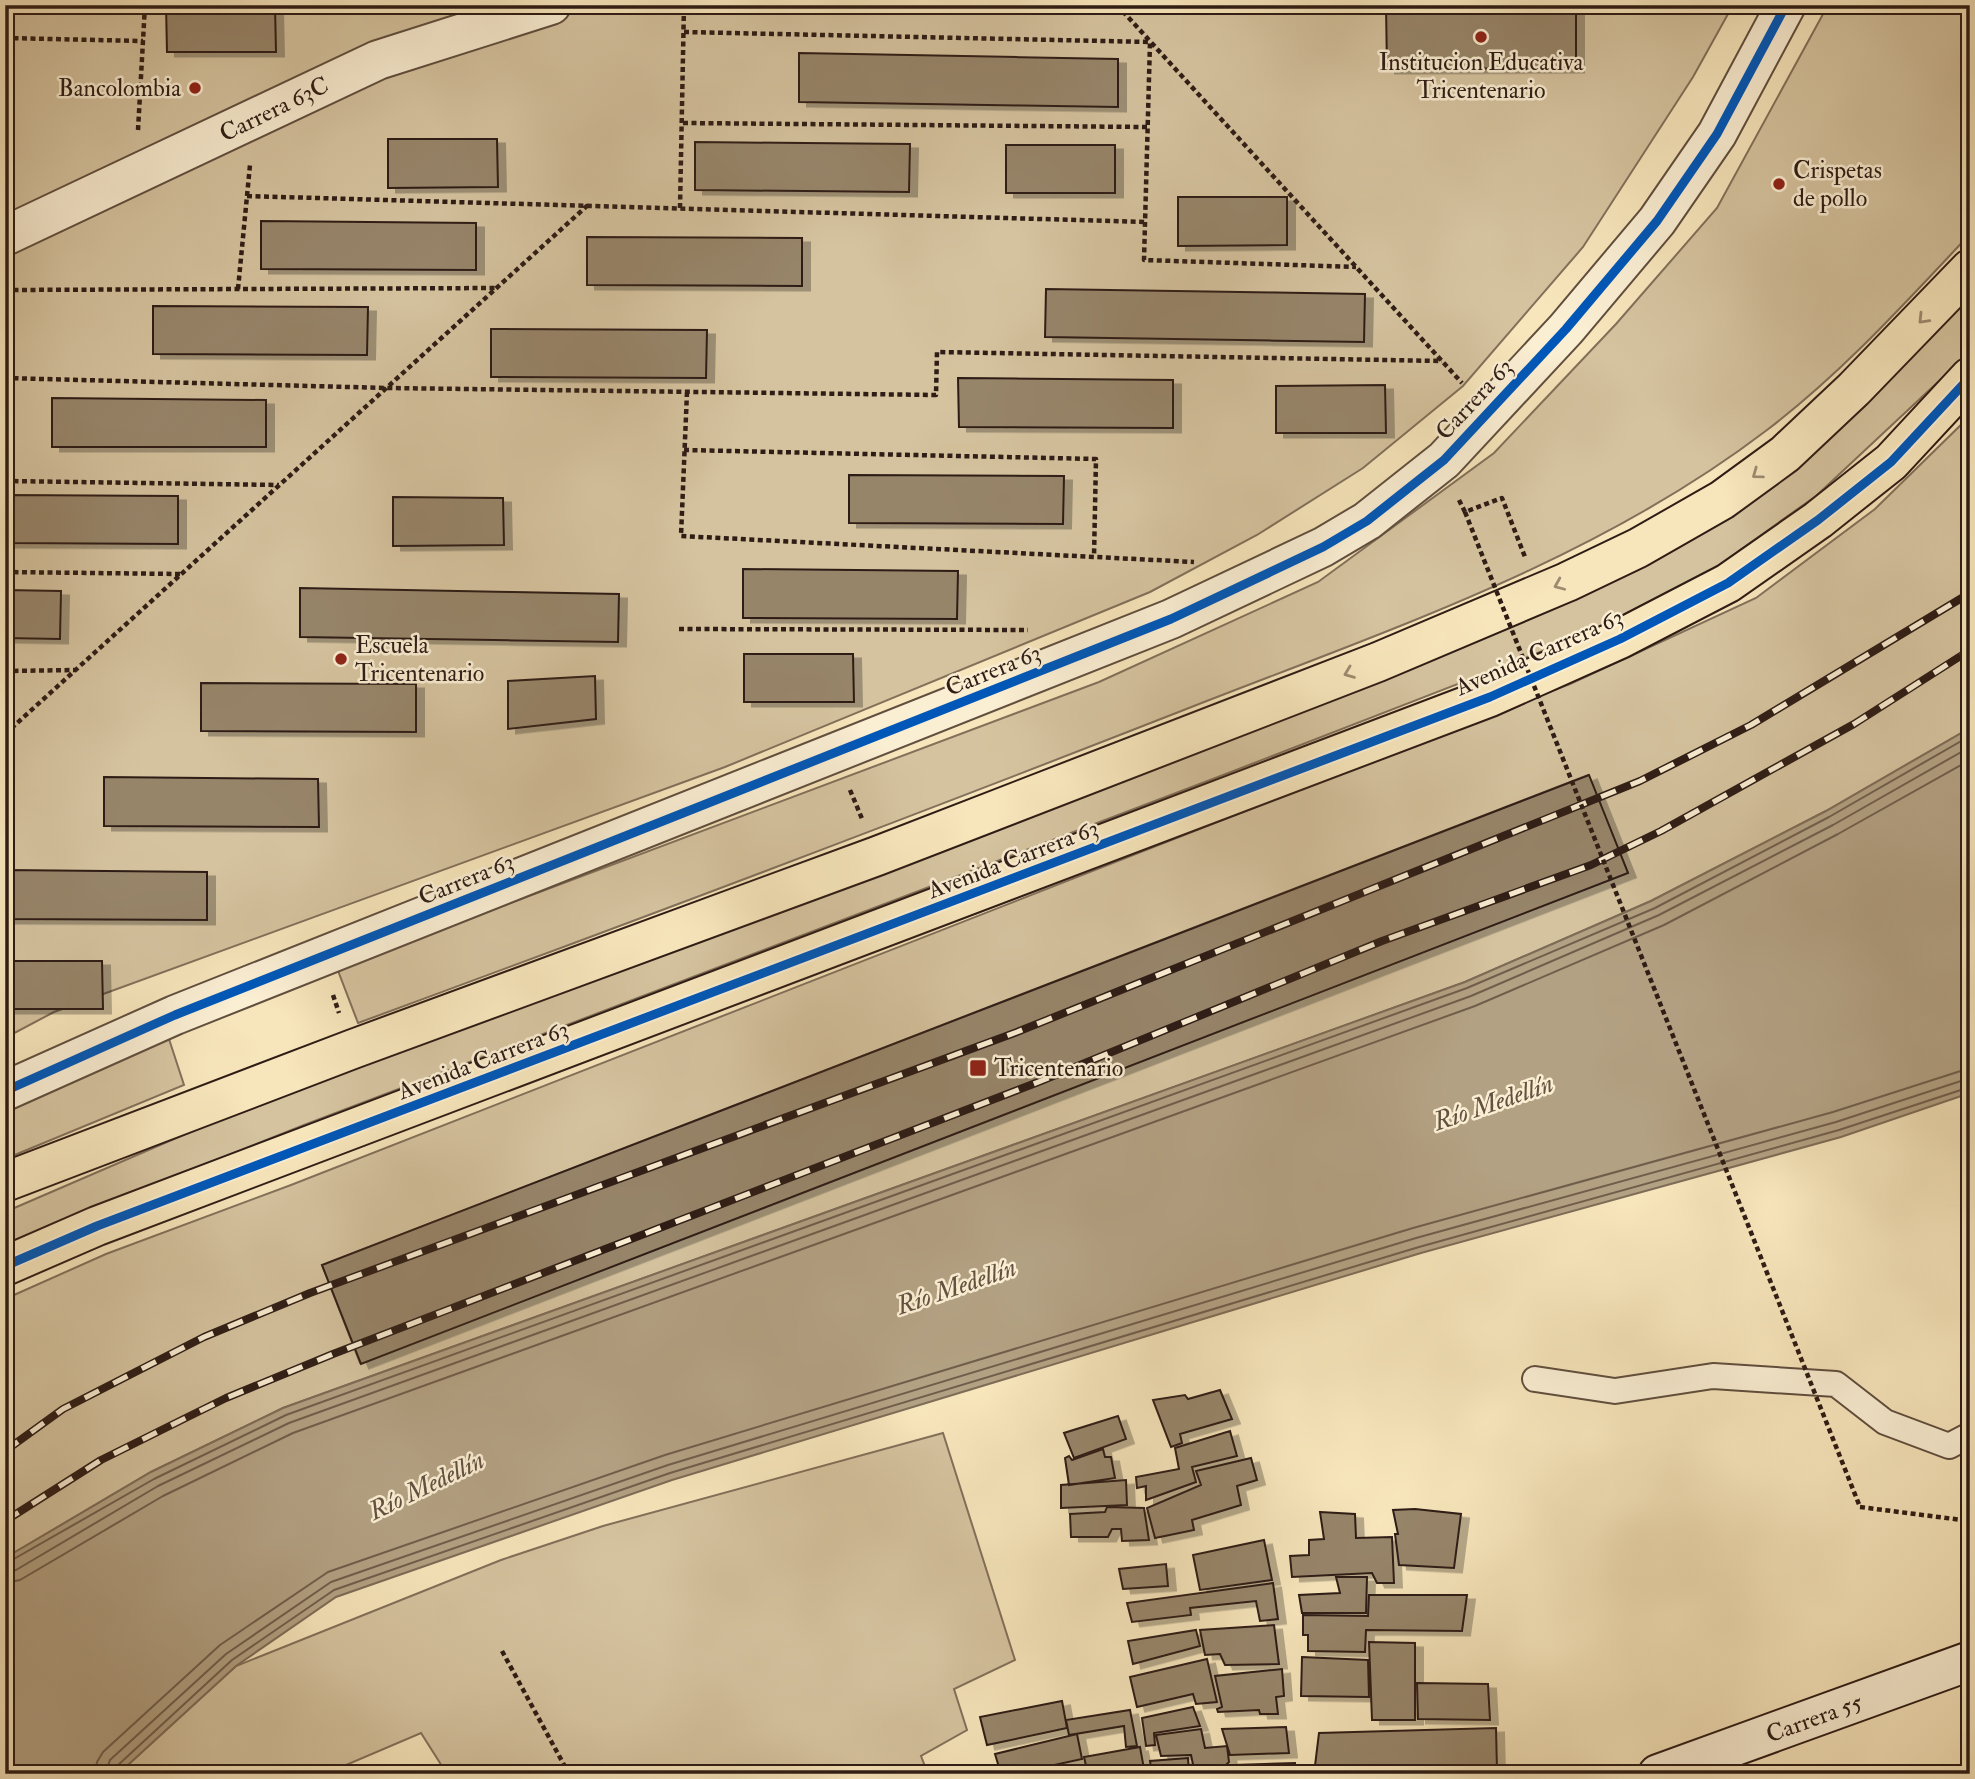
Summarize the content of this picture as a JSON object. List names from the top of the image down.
{
  "streets": {
    "highway": ["Avenida Carrera 63"],
    "street": ["Carrera 63C", "Carrera 63", "Carrera 55"]
  },
  "water": ["Río Medellín"],
  "places": {
    "other": [
      "Institucion Educativa Tricentenario",
      "Bancolombia",
      "Crispetas de pollo",
      "Escuela Tricentenario"
    ],
    "transit": ["Tricentenario"]
  }
}
